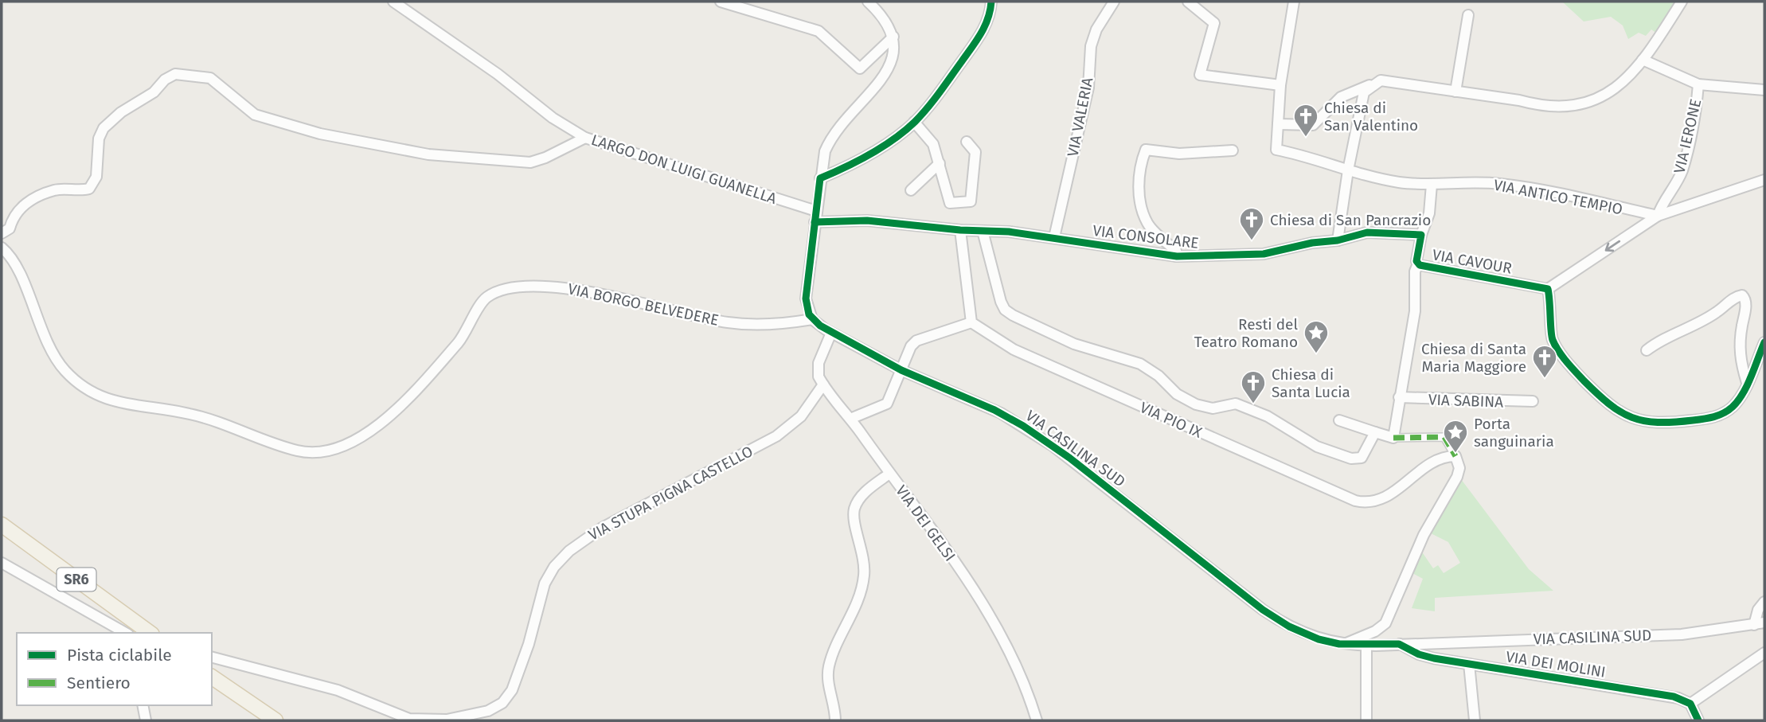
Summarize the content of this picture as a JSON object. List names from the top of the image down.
{
  "streets": {
    "main road": ["SR6"],
    "street": [
      "VIA VALERIA",
      "VIA IERONE",
      "LARGO DON LUIGI GUANELLA",
      "VIA ANTICO TEMPIO",
      "VIA CONSOLARE",
      "VIA CAVOUR",
      "VIA BORGO BELVEDERE",
      "VIA SABINA",
      "VIA PIO IX",
      "VIA CASILINA SUD",
      "VIA STUPA PIGNA CASTELLO",
      "VIA DEI GELSI",
      "VIA DEI MOLINI"
    ]
  },
  "crossings": [
    ["VIA VALERIA", "VIA CONSOLARE"],
    ["VIA IERONE", "VIA ANTICO TEMPIO"],
    ["VIA CONSOLARE", "VIA CAVOUR"],
    ["VIA BORGO BELVEDERE", "VIA CASILINA SUD"],
    ["VIA CASILINA SUD", "VIA DEI MOLINI"],
    ["VIA STUPA PIGNA CASTELLO", "VIA DEI GELSI"]
  ],
  "places": {
    "church": [
      "Chiesa di San Valentino",
      "Chiesa di San Pancrazio",
      "Chiesa di Santa Maria Maggiore",
      "Chiesa di Santa Lucia"
    ],
    "place": ["Resti del Teatro Romano", "Porta sanguinaria"]
  },
  "legend": ["Pista ciclabile", "Sentiero"]
}
